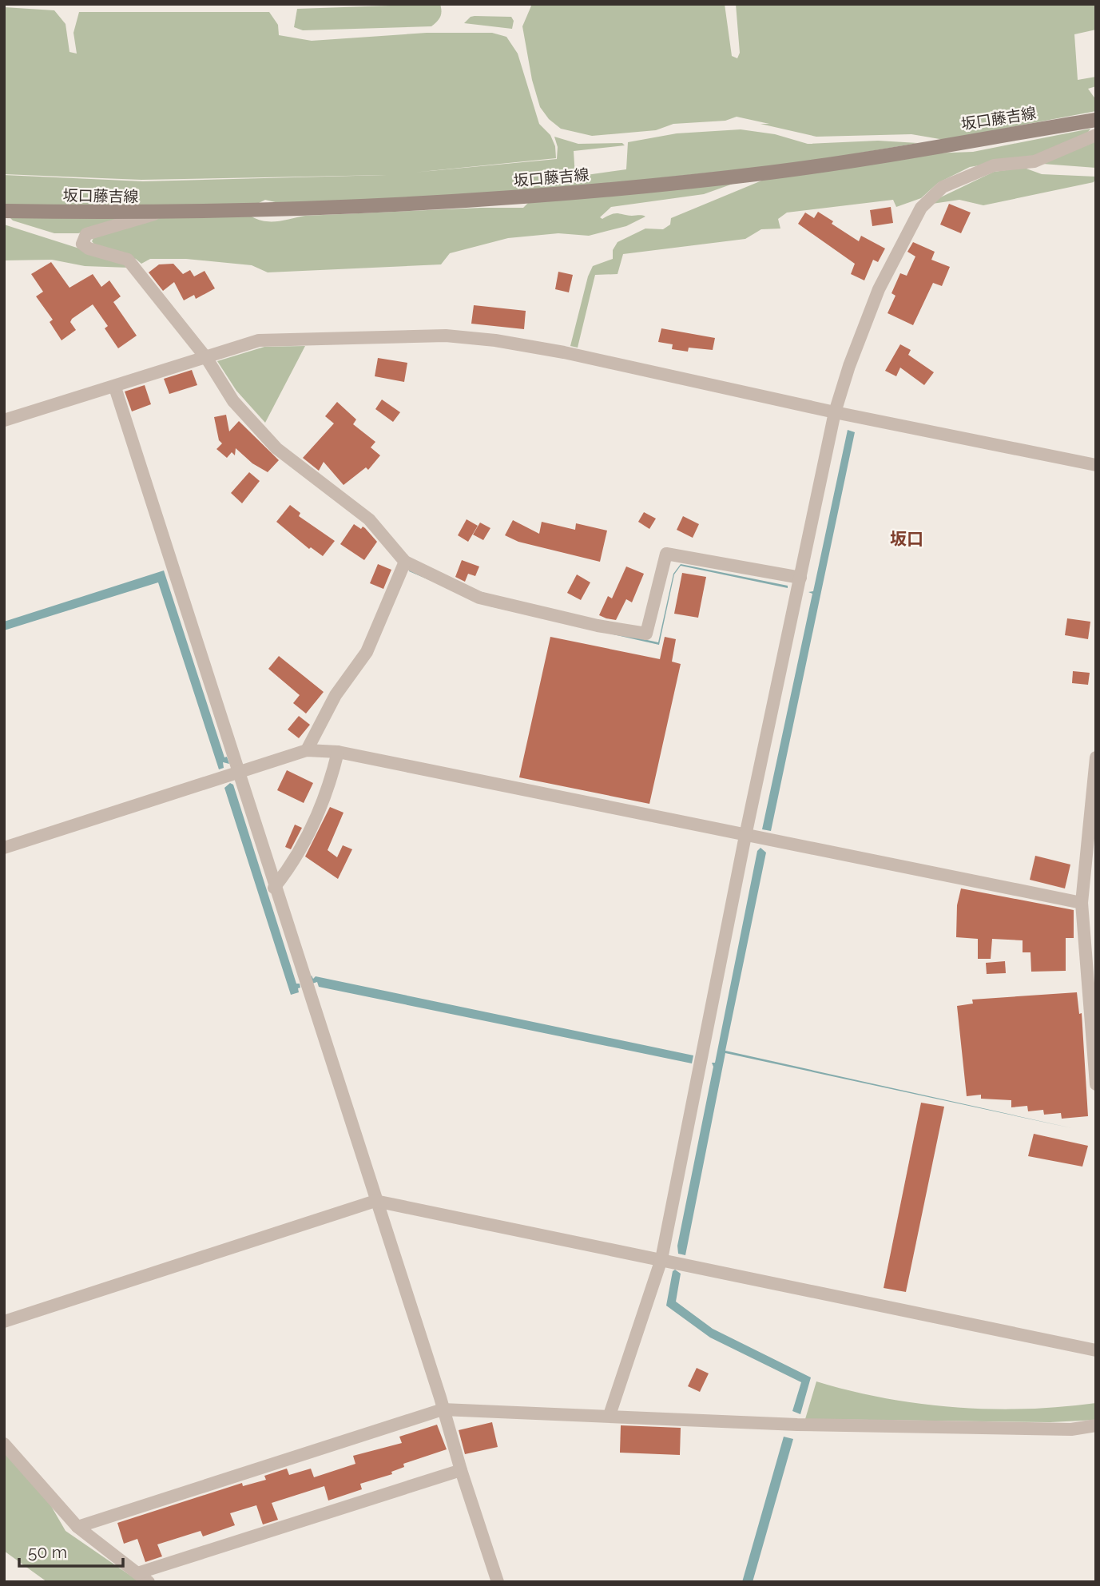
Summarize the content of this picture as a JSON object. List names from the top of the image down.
{
  "streets": {
    "main road": ["坂口藤吉線"]
  },
  "districts": ["坂口"],
  "scale_bar": "50 m"
}
